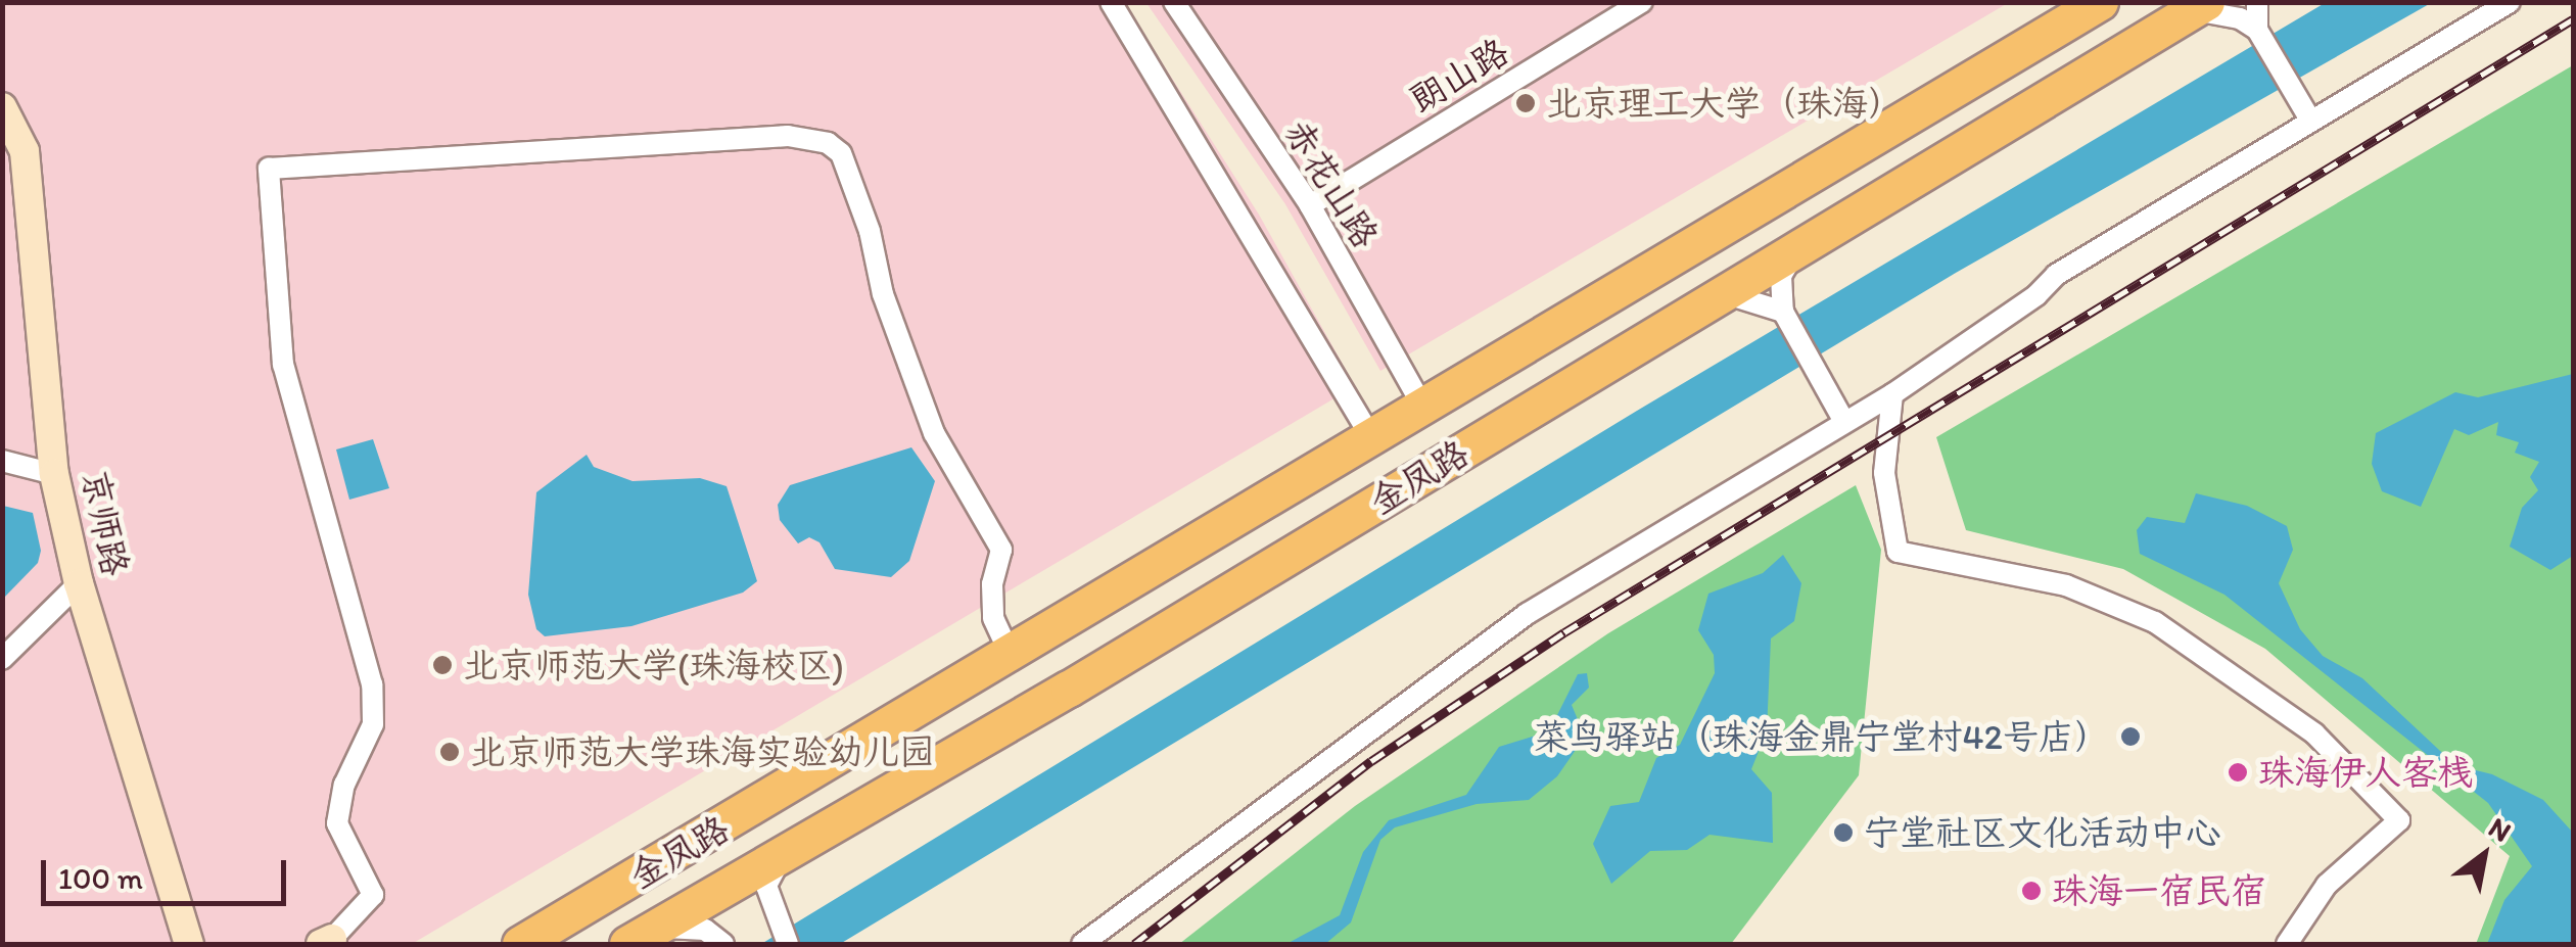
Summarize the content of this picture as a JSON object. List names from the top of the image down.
{
  "streets": {
    "highway": ["金凤路"],
    "street": ["朗山路", "赤花山路", "京师路"]
  },
  "crossings": [
    ["朗山路", "赤花山路"],
    ["赤花山路", "金凤路"]
  ],
  "places": [
    "北京理工大学（珠海）",
    "北京师范大学(珠海校区)",
    "菜鸟驿站（珠海金鼎宁堂村42号店）",
    "北京师范大学珠海实验幼儿园",
    "珠海伊人客栈",
    "宁堂社区文化活动中心",
    "珠海一宿民宿"
  ],
  "scale_bar": "100 m",
  "north": "top right"
}
